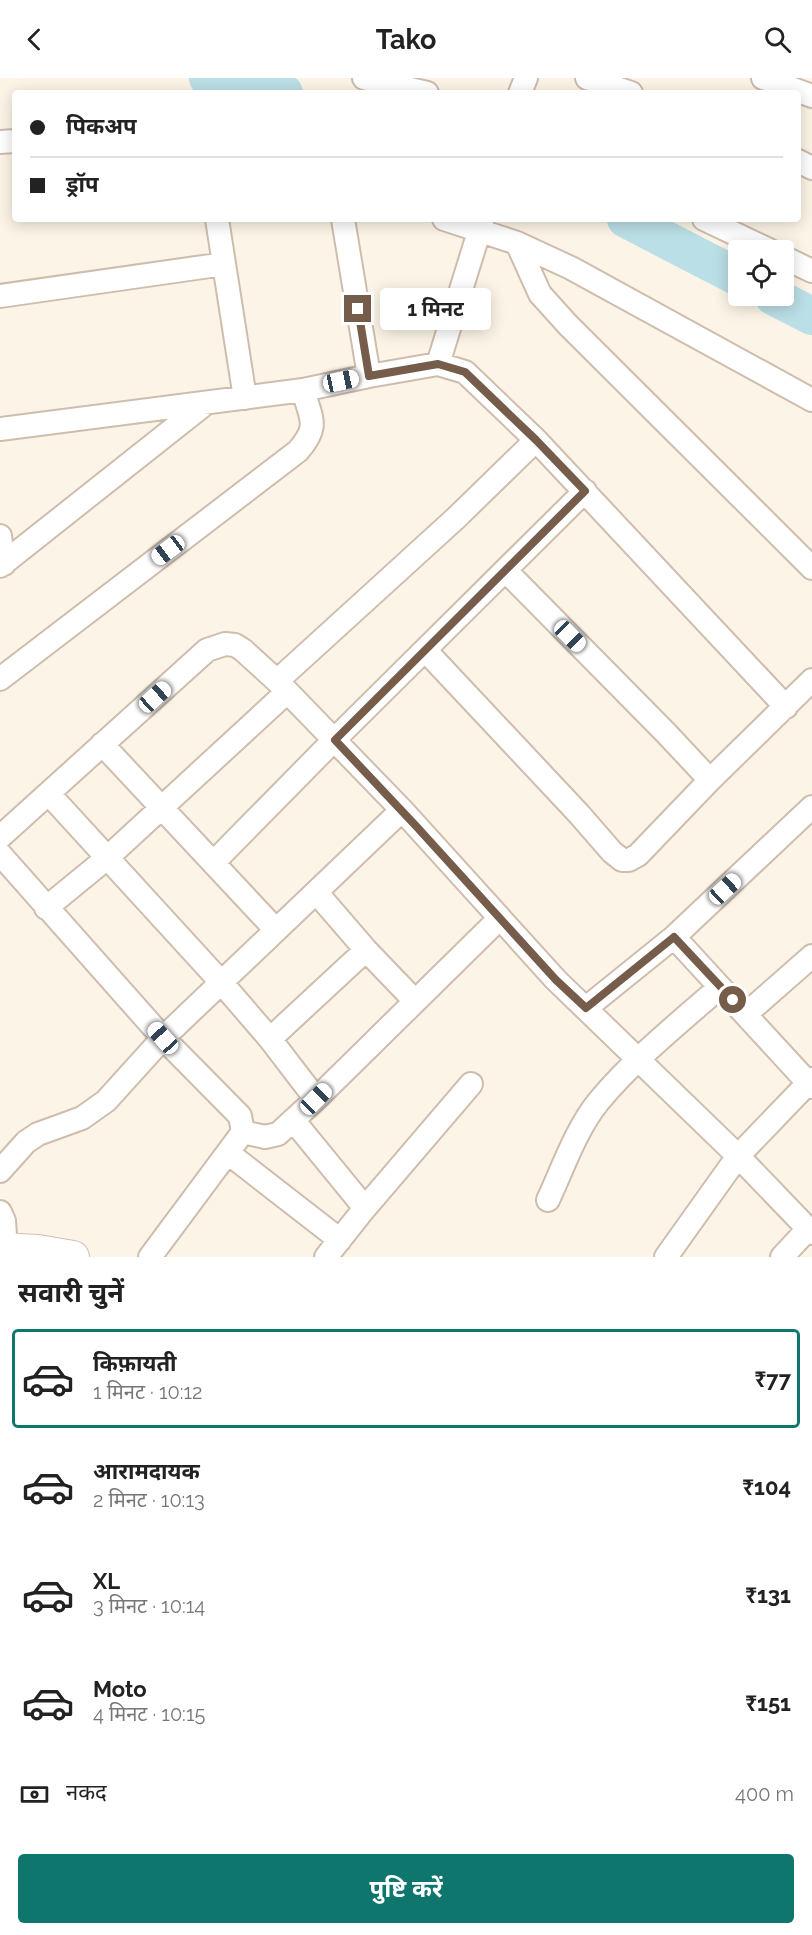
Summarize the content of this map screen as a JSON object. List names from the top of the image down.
{
  "page": {
    "header": "Tako",
    "banner": ["पिकअप", "ड्रॉप"],
    "bubble": "1 मिनट",
    "heading": "सवारी चुनें",
    "list": [
      {
        "name": "किफ़ायती",
        "note": "1 मिनट · 10:12",
        "value": "₹77"
      },
      {
        "name": "आरामदायक",
        "note": "2 मिनट · 10:13",
        "value": "₹104"
      },
      {
        "name": "XL",
        "note": "3 मिनट · 10:14",
        "value": "₹131"
      },
      {
        "name": "Moto",
        "note": "4 मिनट · 10:15",
        "value": "₹151"
      }
    ],
    "pay": ["नकद", "400 m"],
    "buttons": "पुष्टि करें"
  }
}
